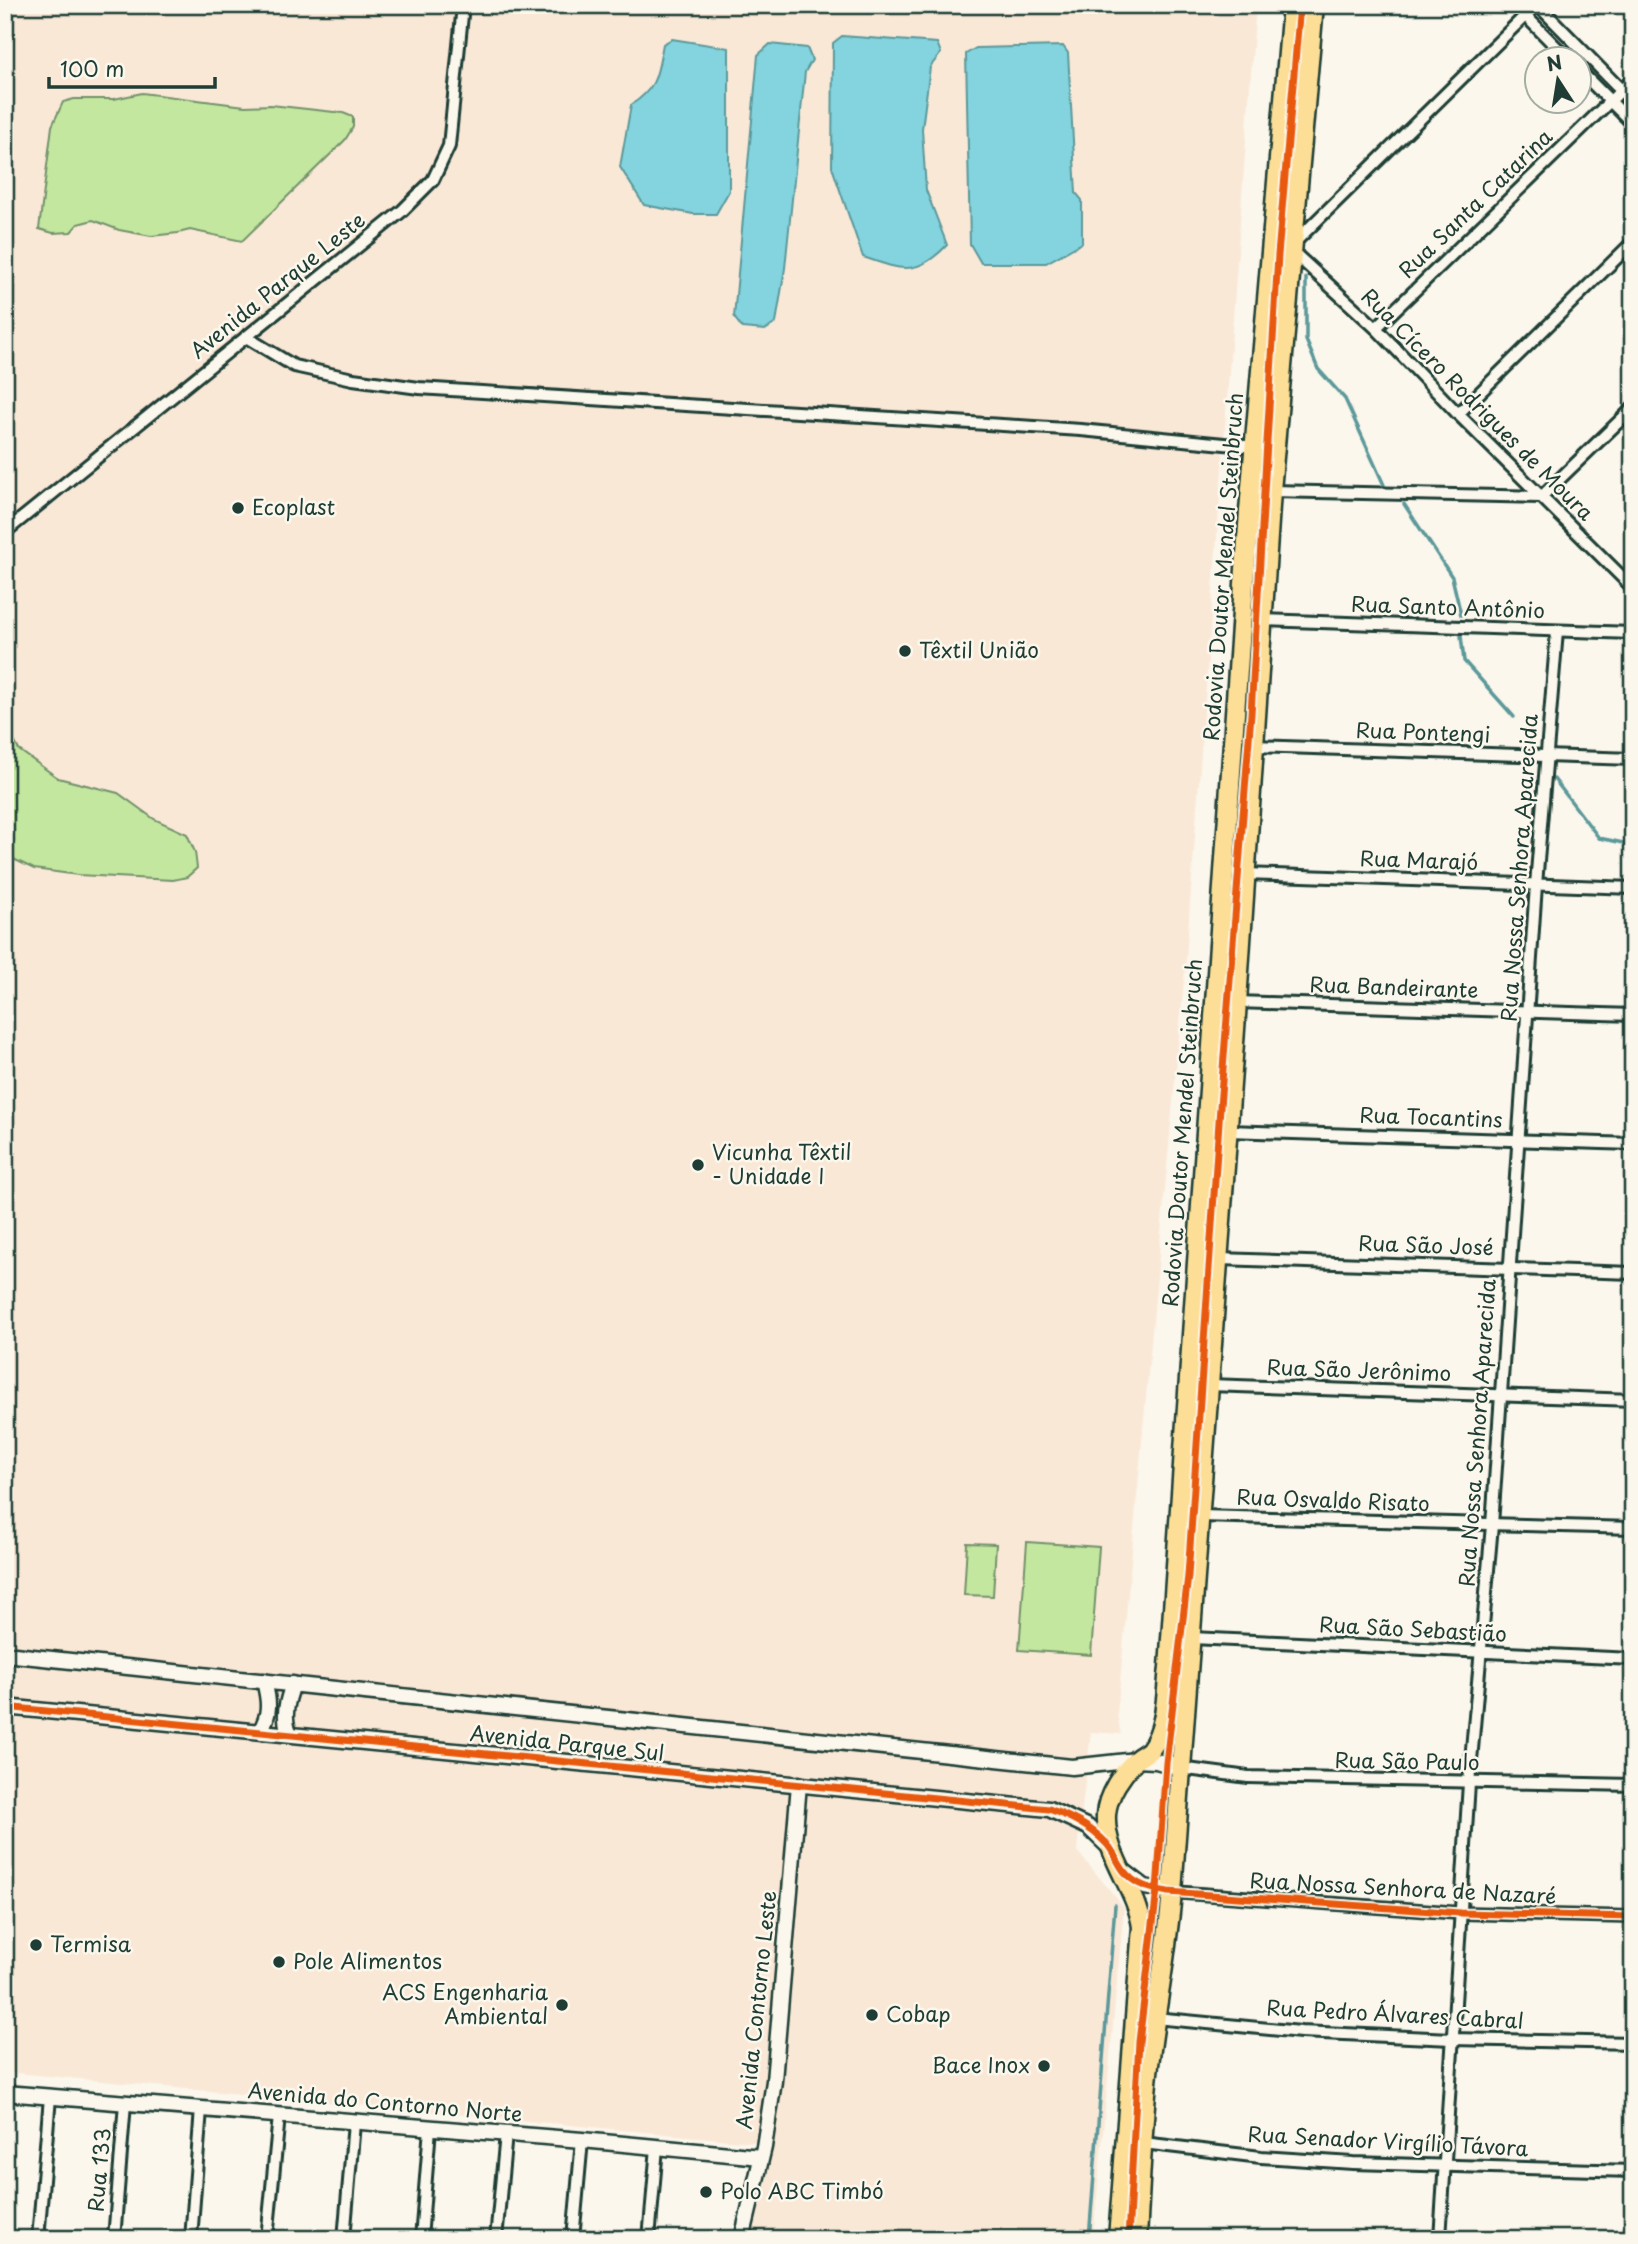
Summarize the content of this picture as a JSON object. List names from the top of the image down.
{
  "streets": {
    "highway": ["Rodovia Doutor Mendel Steinbruch"],
    "street": [
      "Rua Santa Catarina",
      "Avenida Parque Leste",
      "Rua Cícero Rodrigues de Moura",
      "Rua Santo Antônio",
      "Rua Pontengi",
      "Rua Marajó",
      "Rua Nossa Senhora Aparecida",
      "Rua Bandeirante",
      "Rua Tocantins",
      "Rua São José",
      "Rua São Jerônimo",
      "Rua Osvaldo Risato",
      "Rua São Sebastião",
      "Avenida Parque Sul",
      "Rua São Paulo",
      "Rua Nossa Senhora de Nazaré",
      "Avenida Contorno Leste",
      "Rua Pedro Álvares Cabral",
      "Avenida do Contorno Norte",
      "Rua Senador Virgílio Távora",
      "Rua 133"
    ]
  },
  "crossings": [
    ["Rua Santa Catarina", "Rua Cícero Rodrigues de Moura"],
    ["Rua Cícero Rodrigues de Moura", "Rodovia Doutor Mendel Steinbruch"],
    ["Rodovia Doutor Mendel Steinbruch", "Rua Santo Antônio"],
    ["Rodovia Doutor Mendel Steinbruch", "Rua Pontengi"],
    ["Rodovia Doutor Mendel Steinbruch", "Rua Marajó"],
    ["Rodovia Doutor Mendel Steinbruch", "Rua Bandeirante"],
    ["Rodovia Doutor Mendel Steinbruch", "Rua Tocantins"],
    ["Rodovia Doutor Mendel Steinbruch", "Rua São José"],
    ["Rodovia Doutor Mendel Steinbruch", "Rua São Jerônimo"],
    ["Rodovia Doutor Mendel Steinbruch", "Rua Osvaldo Risato"],
    ["Rodovia Doutor Mendel Steinbruch", "Rua São Sebastião"],
    ["Rodovia Doutor Mendel Steinbruch", "Avenida Parque Sul"],
    ["Rodovia Doutor Mendel Steinbruch", "Rua São Paulo"],
    ["Rodovia Doutor Mendel Steinbruch", "Rua Nossa Senhora de Nazaré"],
    ["Rodovia Doutor Mendel Steinbruch", "Rua Pedro Álvares Cabral"],
    ["Rodovia Doutor Mendel Steinbruch", "Rua Senador Virgílio Távora"],
    ["Rua Santo Antônio", "Rua Nossa Senhora Aparecida"],
    ["Rua Pontengi", "Rua Nossa Senhora Aparecida"],
    ["Rua Marajó", "Rua Nossa Senhora Aparecida"],
    ["Rua Nossa Senhora Aparecida", "Rua Bandeirante"],
    ["Rua Nossa Senhora Aparecida", "Rua Tocantins"],
    ["Rua Nossa Senhora Aparecida", "Rua São José"],
    ["Rua Nossa Senhora Aparecida", "Rua São Jerônimo"],
    ["Rua Nossa Senhora Aparecida", "Rua Osvaldo Risato"],
    ["Rua Nossa Senhora Aparecida", "Rua São Sebastião"],
    ["Rua Nossa Senhora Aparecida", "Rua São Paulo"],
    ["Rua Nossa Senhora Aparecida", "Rua Nossa Senhora de Nazaré"],
    ["Rua Nossa Senhora Aparecida", "Rua Pedro Álvares Cabral"],
    ["Rua Nossa Senhora Aparecida", "Rua Senador Virgílio Távora"],
    ["Avenida Parque Sul", "Rua São Paulo"],
    ["Avenida Parque Sul", "Rua Nossa Senhora de Nazaré"],
    ["Avenida Parque Sul", "Avenida Contorno Leste"],
    ["Avenida Contorno Leste", "Avenida do Contorno Norte"],
    ["Avenida do Contorno Norte", "Rua 133"]
  ],
  "places": [
    "Ecoplast",
    "Têxtil União",
    "Vicunha Têxtil - Unidade I",
    "Termisa",
    "Pole Alimentos",
    "ACS Engenharia Ambiental",
    "Cobap",
    "Bace Inox",
    "Polo ABC Timbó"
  ],
  "scale_bar": "100 m",
  "north": "top"
}
